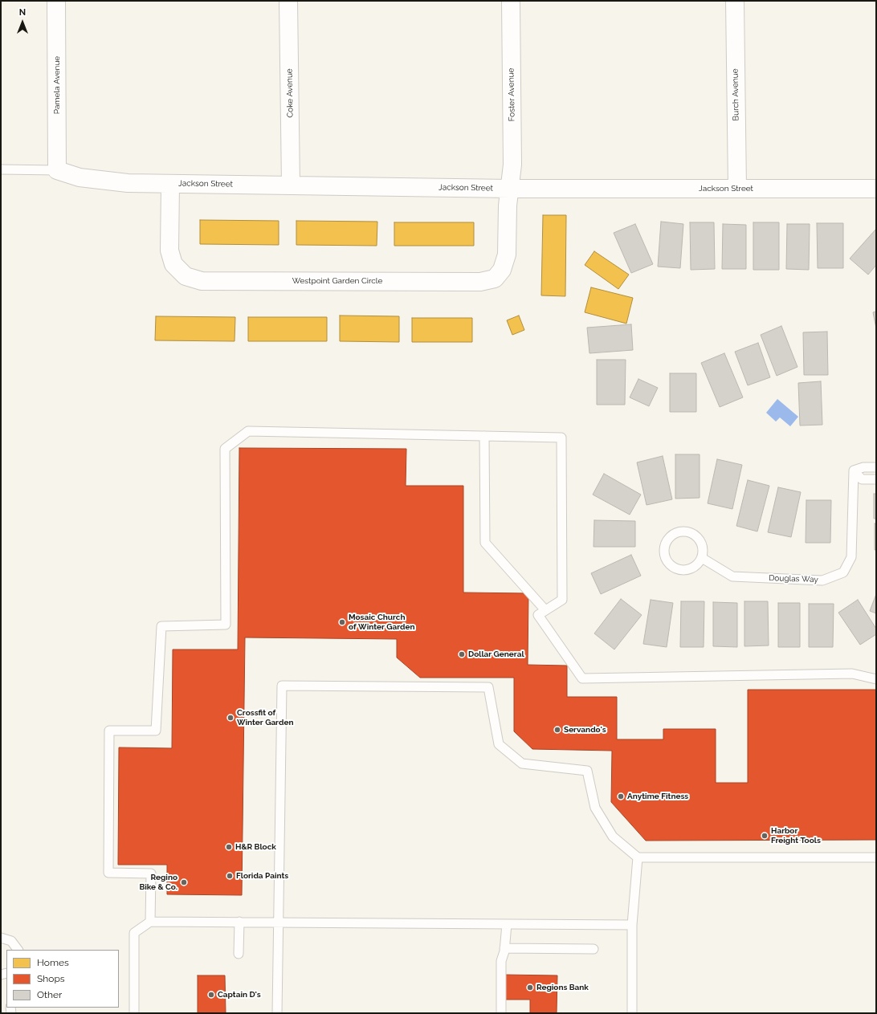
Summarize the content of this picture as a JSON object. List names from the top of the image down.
{
  "streets": {
    "street": [
      "Pamela Avenue",
      "Coke Avenue",
      "Foster Avenue",
      "Burch Avenue",
      "Jackson Street",
      "Westpoint Garden Circle"
    ],
    "lane": ["Douglas Way"]
  },
  "crossings": [
    ["Pamela Avenue", "Jackson Street"],
    ["Coke Avenue", "Jackson Street"],
    ["Foster Avenue", "Jackson Street"],
    ["Foster Avenue", "Westpoint Garden Circle"],
    ["Burch Avenue", "Jackson Street"],
    ["Jackson Street", "Westpoint Garden Circle"]
  ],
  "places": [
    "Mosaic Church of Winter Garden",
    "Dollar General",
    "Crossfit of Winter Garden",
    "Servando's",
    "Anytime Fitness",
    "Harbor Freight Tools",
    "H&R Block",
    "Florida Paints",
    "Regino Bike & Co.",
    "Regions Bank",
    "Captain D's"
  ],
  "legend": ["Homes", "Shops", "Other"],
  "north": "top"
}
